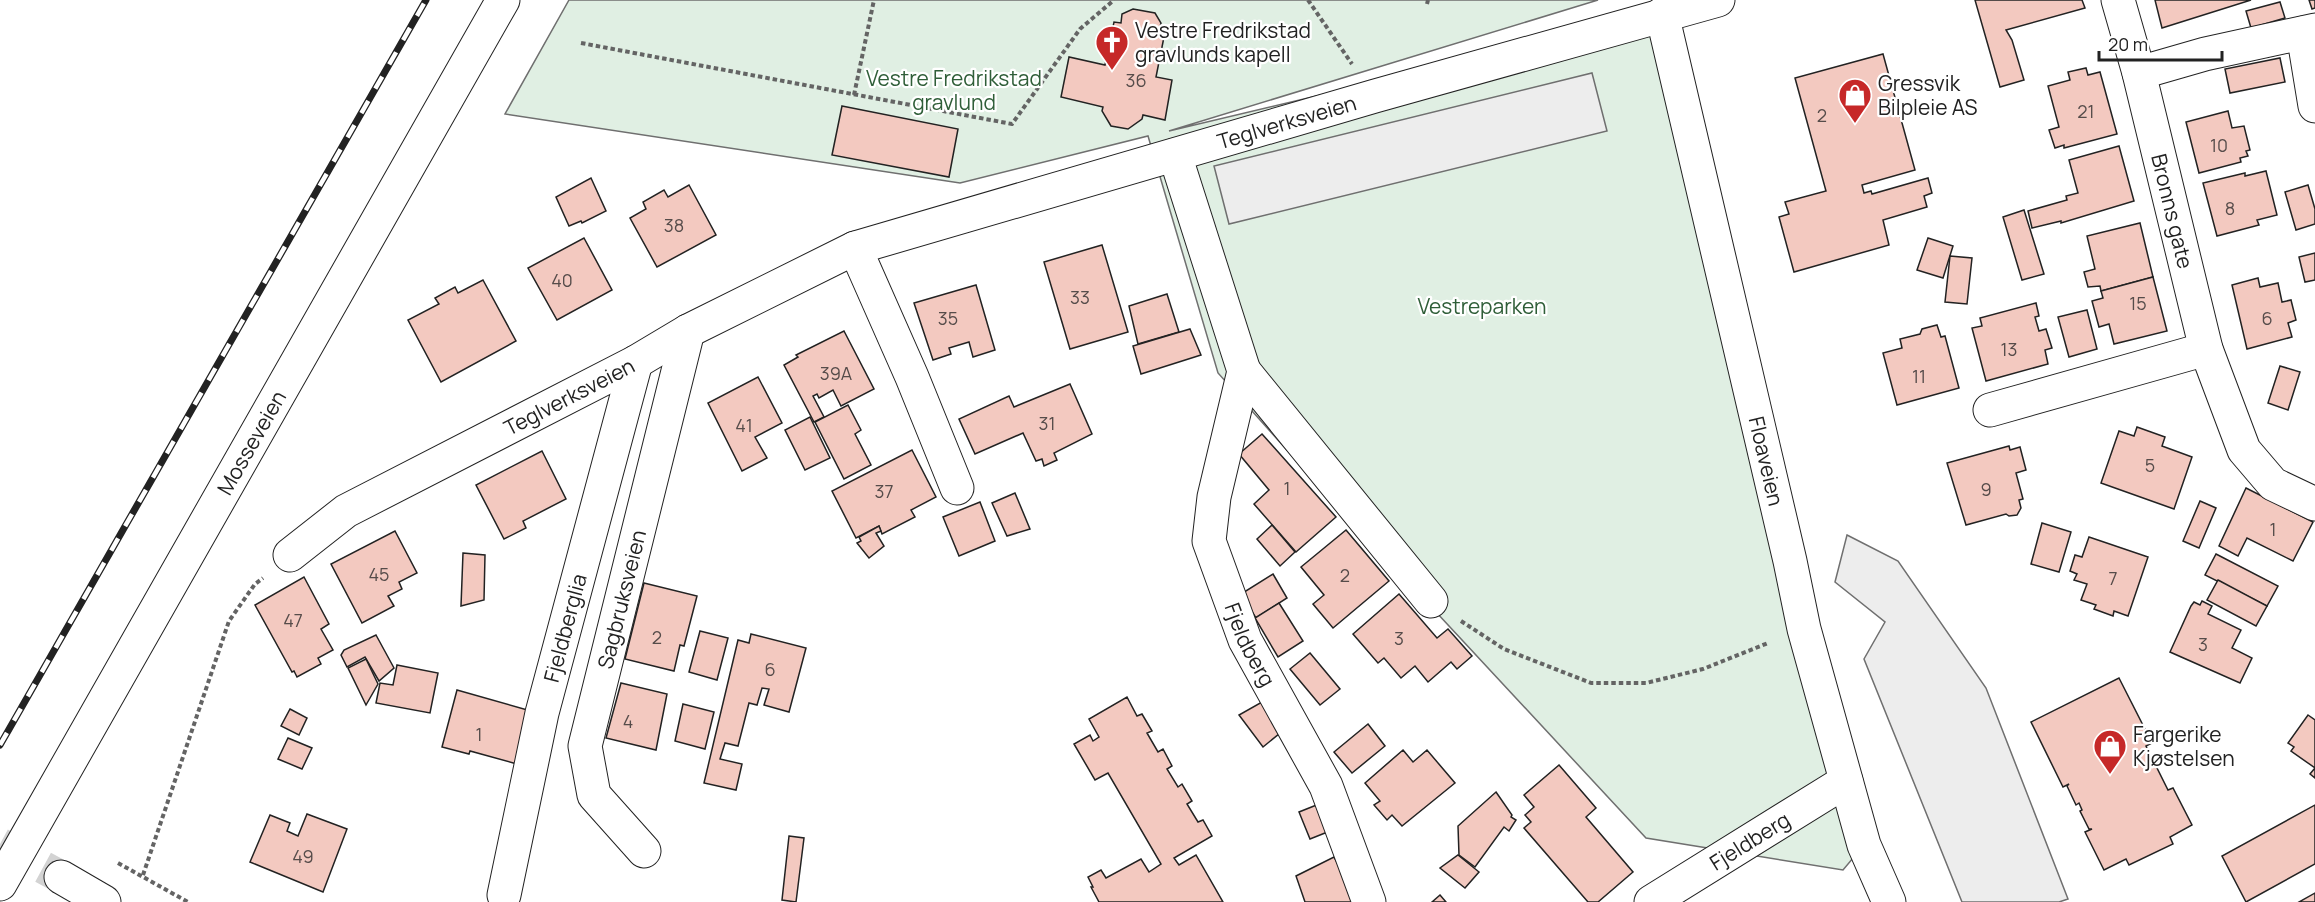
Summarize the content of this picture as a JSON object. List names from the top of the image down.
{
  "streets": {
    "main road": [
      "Teglverksveien",
      "Bronns gate",
      "Mosseveien",
      "Floaveien",
      "Sagbruksveien",
      "Fjeldberglia",
      "Fjeldberg"
    ]
  },
  "crossings": [
    ["Teglverksveien", "Floaveien"],
    ["Teglverksveien", "Sagbruksveien"],
    ["Teglverksveien", "Fjeldberglia"],
    ["Floaveien", "Fjeldberg"]
  ],
  "parks": ["Vestre Fredrikstad gravlund", "Vestreparken"],
  "places": {
    "church": ["Vestre Fredrikstad gravlunds kapell"],
    "shop": ["Gressvik Bilpleie AS", "Fargerike Kjøstelsen"]
  },
  "house_numbers": [
    "36",
    "21",
    "2",
    "10",
    "8",
    "38",
    "40",
    "33",
    "15",
    "35",
    "6",
    "13",
    "39A",
    "11",
    "31",
    "41",
    "5",
    "1",
    "9",
    "37",
    "1",
    "45",
    "2",
    "7",
    "47",
    "2",
    "3",
    "3",
    "6",
    "4",
    "1",
    "49"
  ],
  "scale_bar": "20 m"
}
